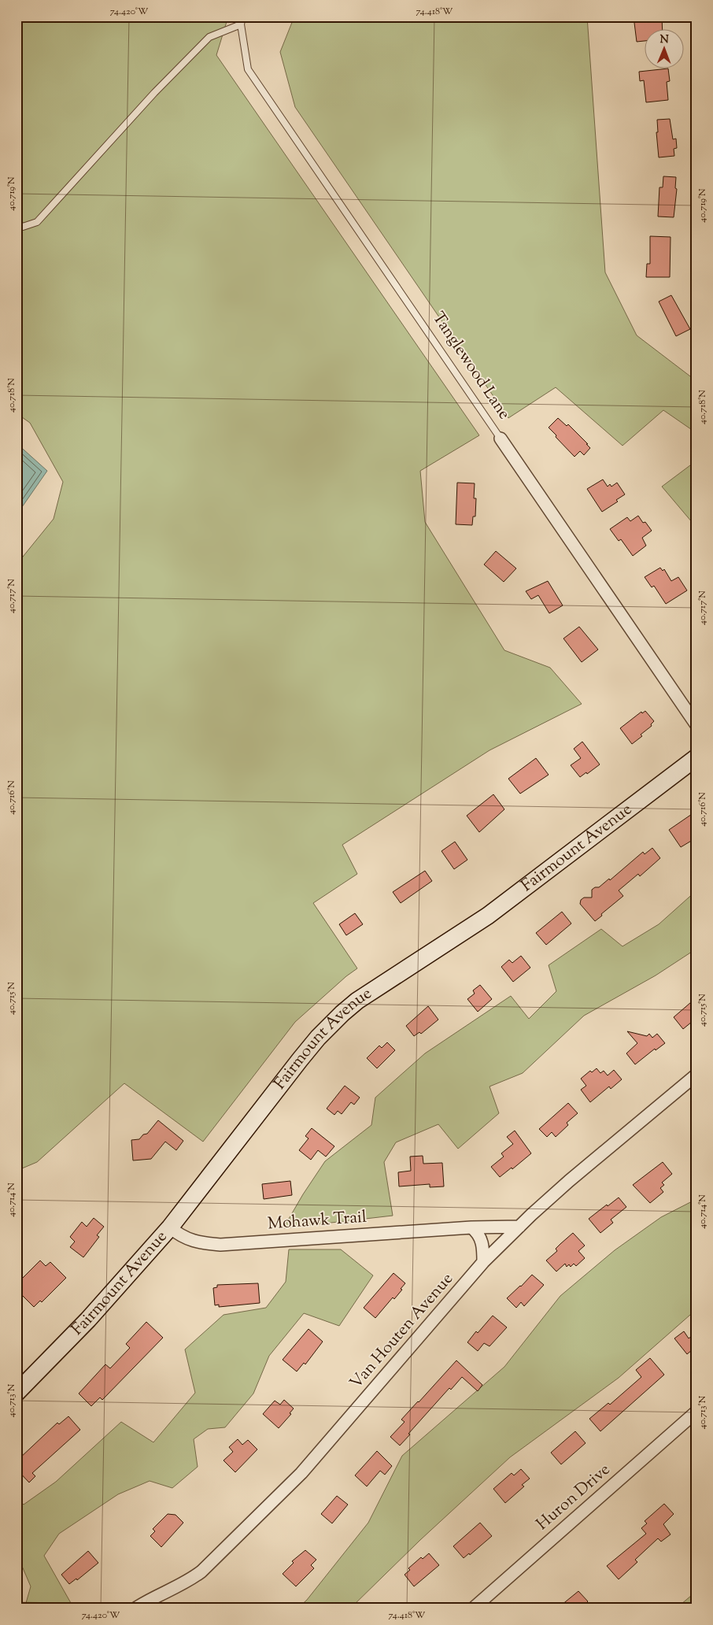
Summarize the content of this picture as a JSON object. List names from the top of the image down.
{
  "streets": {
    "main road": ["Fairmount Avenue"],
    "street": [
      "Tanglewood Lane",
      "Mohawk Trail",
      "Van Houten Avenue",
      "Huron Drive"
    ]
  },
  "crossings": [
    ["Fairmount Avenue", "Mohawk Trail"],
    ["Mohawk Trail", "Van Houten Avenue"]
  ],
  "north": "top",
  "coordinates": [
    "74.420°W",
    "74.418°W",
    "40.719°N",
    "40.718°N",
    "40.717°N",
    "40.716°N",
    "40.715°N",
    "40.714°N",
    "40.713°N"
  ]
}
